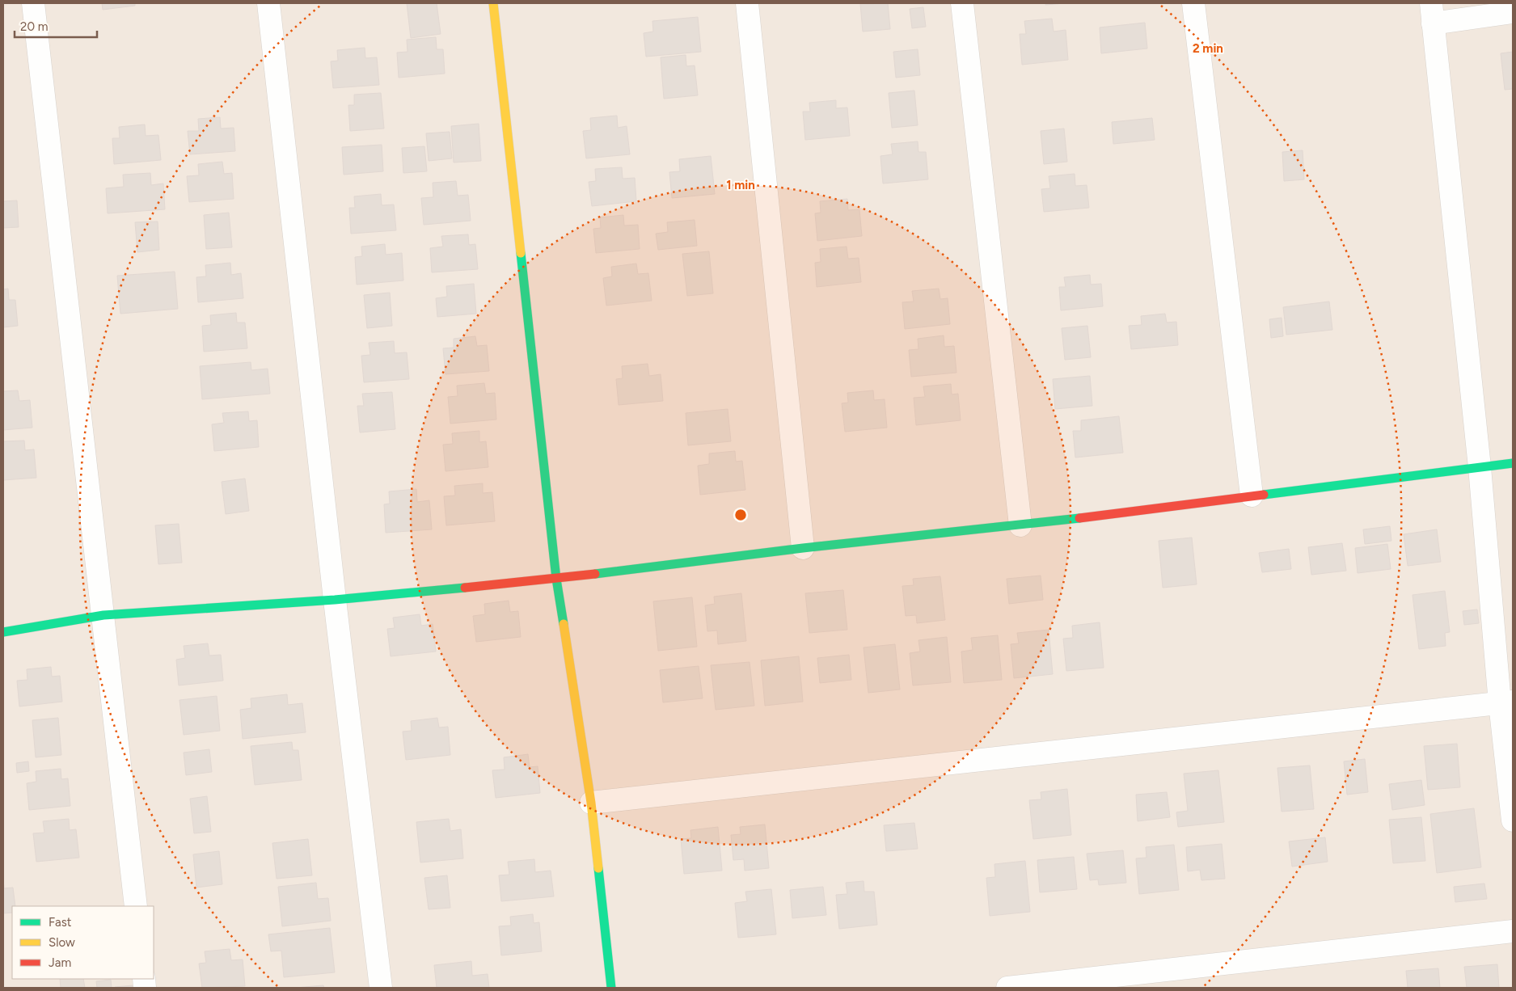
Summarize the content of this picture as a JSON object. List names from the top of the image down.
{
  "legend": ["Fast", "Slow", "Jam"],
  "scale_bar": "20 m",
  "rings": ["2 min", "1 min"]
}
